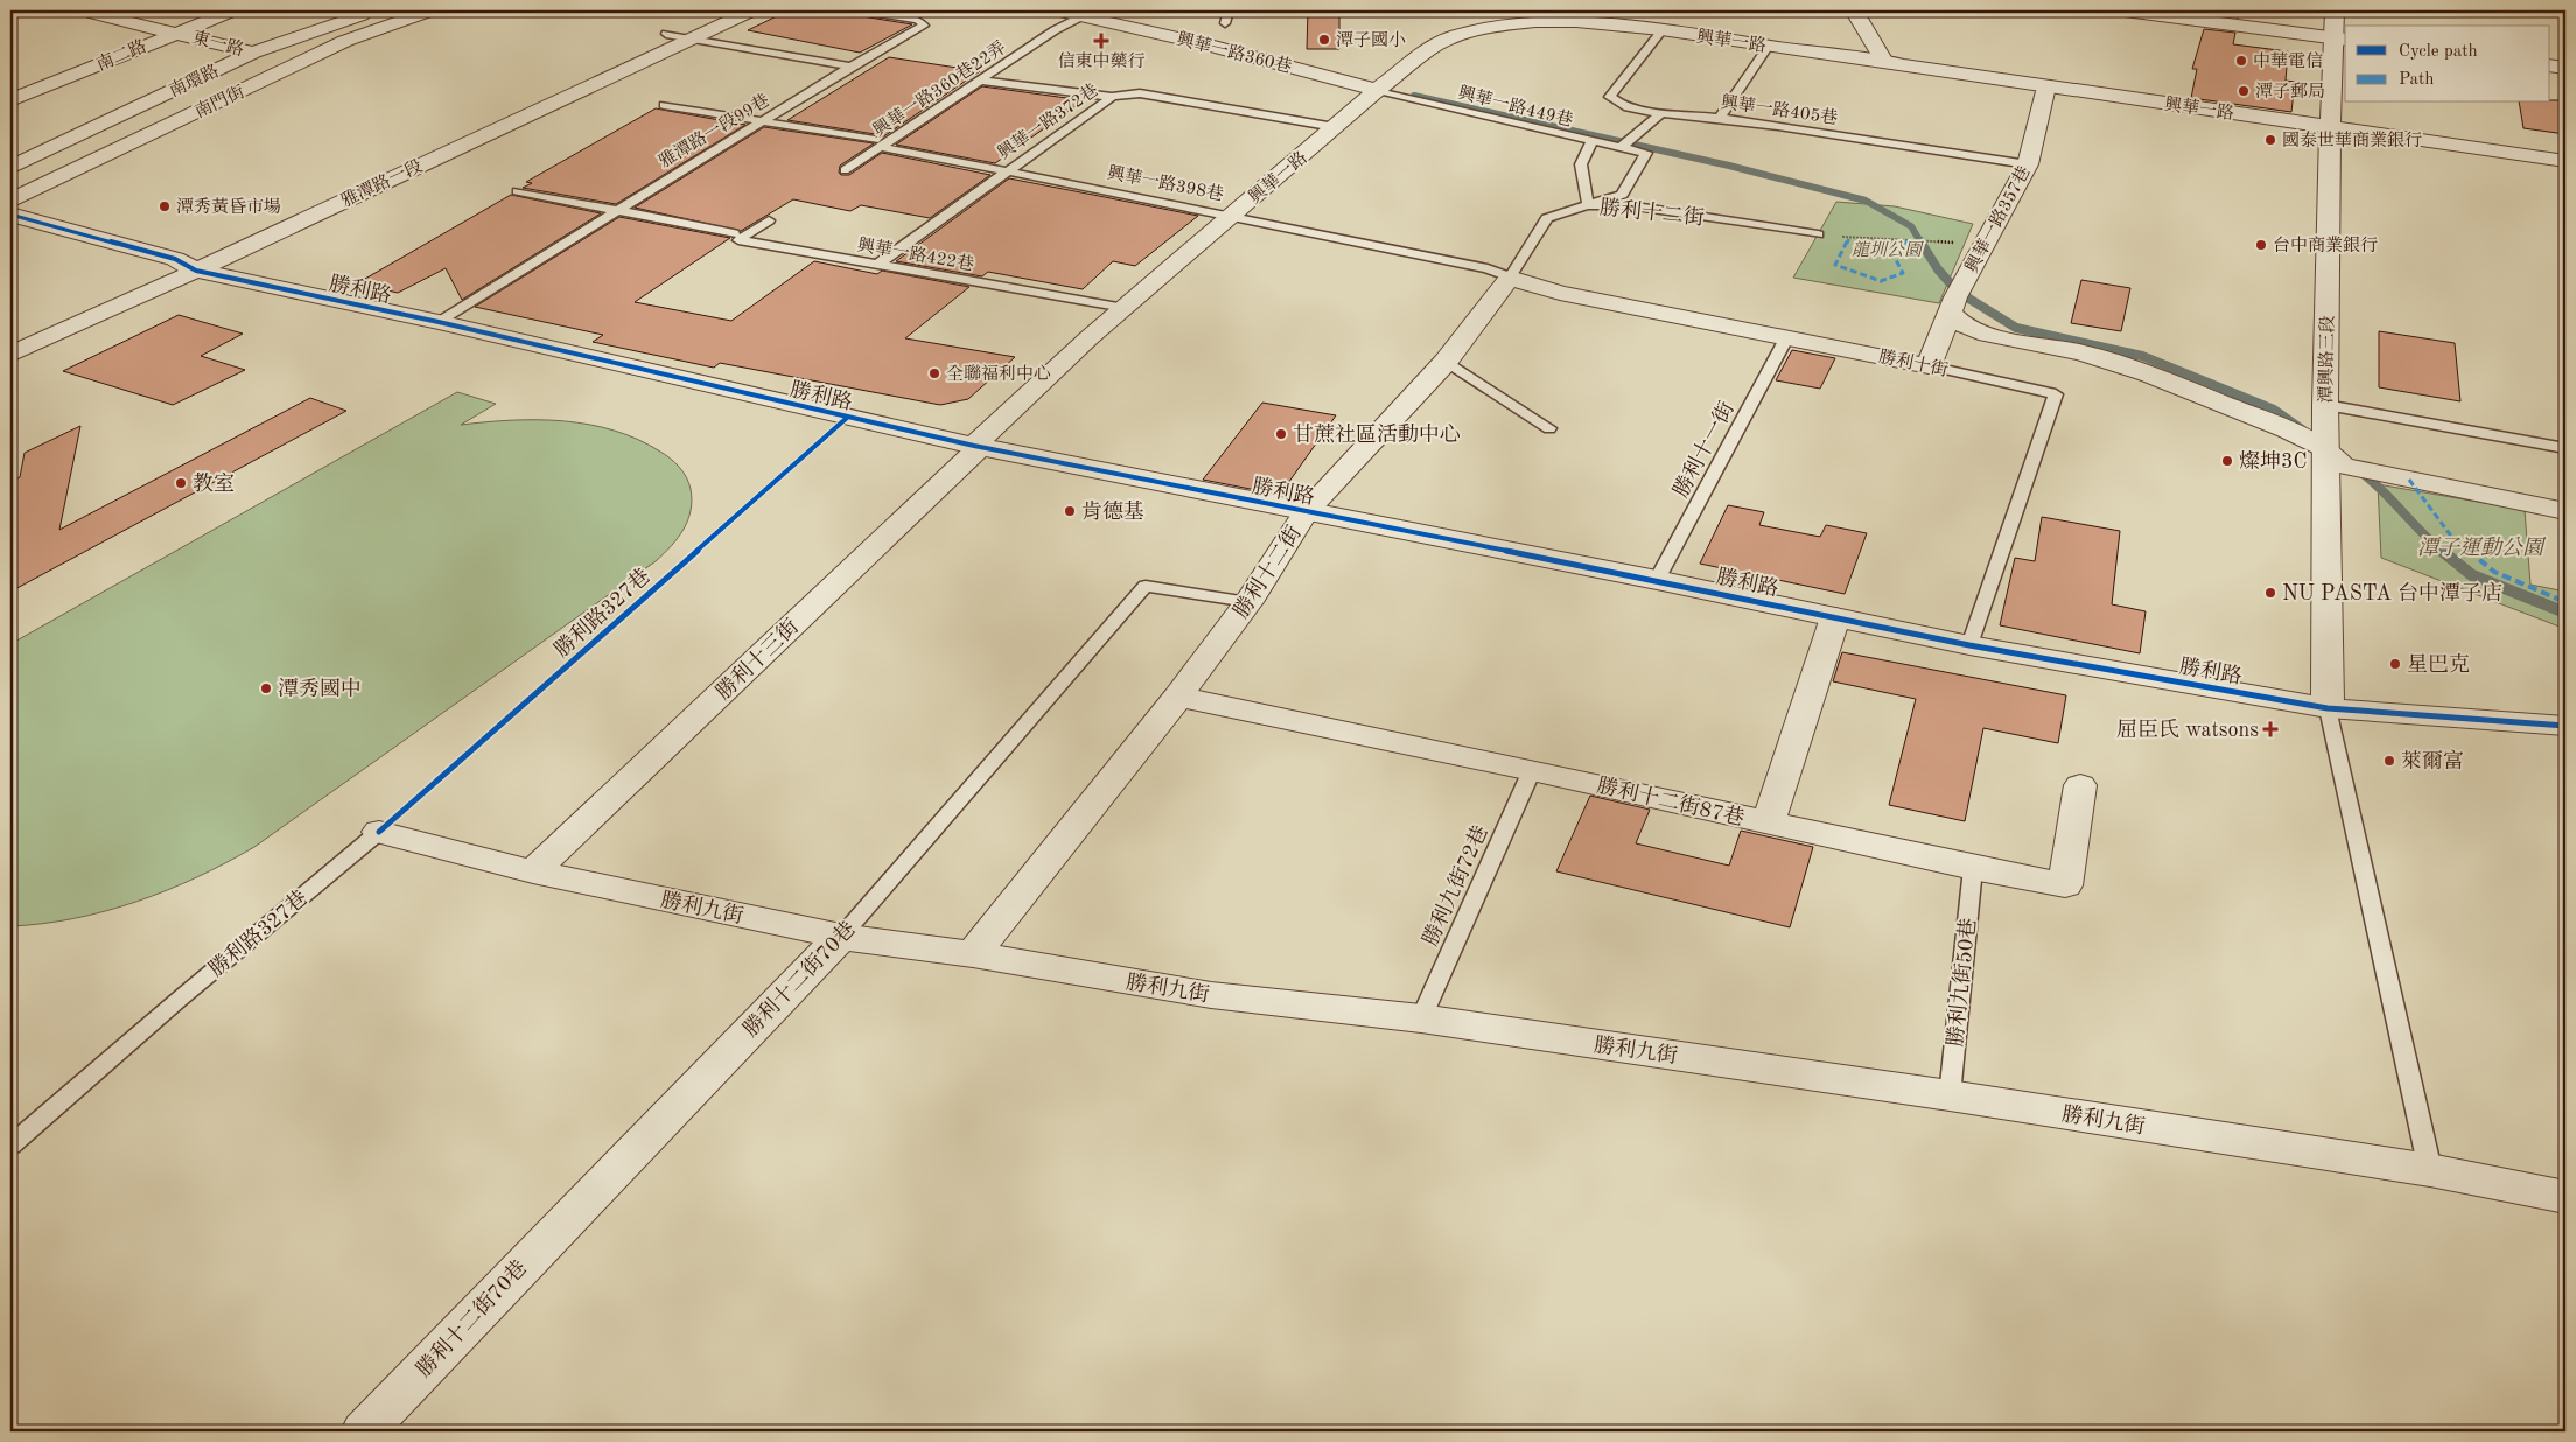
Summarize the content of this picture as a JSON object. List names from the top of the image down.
{
  "streets": {
    "street": [
      "興華一路",
      "東一路",
      "興華一路360巷",
      "南二路",
      "南環路",
      "南門街",
      "雅潭路一段",
      "勝利十二街",
      "興華一路357巷",
      "勝利路",
      "潭興路三段",
      "勝利十街",
      "勝利十三街",
      "勝利十二街87巷",
      "勝利九街",
      "勝利十二街70巷"
    ],
    "lane": [
      "興華一路360巷22弄",
      "興華一路449巷",
      "興華一路405巷",
      "興華一路372巷",
      "雅潭路一段99巷",
      "興華一路398巷",
      "興華一路422巷",
      "勝利十一街",
      "勝利路327巷",
      "勝利九街72巷",
      "勝利九街50巷"
    ]
  },
  "crossings": [
    ["興華一路", "興華一路360巷"],
    ["興華一路", "興華一路449巷"],
    ["興華一路", "興華一路405巷"],
    ["興華一路", "興華一路372巷"],
    ["興華一路", "興華一路398巷"],
    ["興華一路", "興華一路357巷"],
    ["興華一路", "興華一路422巷"],
    ["興華一路", "勝利路"],
    ["興華一路", "潭興路三段"],
    ["興華一路", "勝利十三街"],
    ["東一路", "南二路"],
    ["東一路", "南環路"],
    ["興華一路360巷", "興華一路360巷22弄"],
    ["興華一路360巷", "興華一路449巷"],
    ["興華一路360巷22弄", "興華一路398巷"],
    ["興華一路449巷", "勝利十二街"],
    ["興華一路405巷", "興華一路357巷"],
    ["興華一路372巷", "興華一路398巷"],
    ["興華一路372巷", "興華一路422巷"],
    ["雅潭路一段99巷", "興華一路398巷"],
    ["雅潭路一段99巷", "勝利路"],
    ["雅潭路一段", "勝利路"],
    ["興華一路398巷", "勝利十二街"],
    ["興華一路398巷", "勝利十街"],
    ["勝利十二街", "勝利路"],
    ["勝利十二街", "勝利十街"],
    ["勝利十二街", "勝利十二街87巷"],
    ["勝利十二街", "勝利九街"],
    ["勝利十二街", "勝利十二街70巷"],
    ["興華一路357巷", "勝利十街"],
    ["勝利路", "潭興路三段"],
    ["勝利路", "勝利十街"],
    ["勝利路", "勝利十一街"],
    ["勝利路", "勝利十三街"],
    ["勝利十街", "勝利十一街"],
    ["勝利路327巷", "勝利九街"],
    ["勝利十三街", "勝利九街"],
    ["勝利十二街87巷", "勝利九街72巷"],
    ["勝利十二街87巷", "勝利九街50巷"],
    ["勝利九街72巷", "勝利九街"],
    ["勝利九街", "勝利十二街70巷"],
    ["勝利九街", "勝利九街50巷"]
  ],
  "parks": ["龍圳公園", "潭子運動公園"],
  "places": {
    "other": [
      "潭子國小",
      "中華電信",
      "潭子郵局",
      "國泰世華商業銀行",
      "潭秀黃昏市場",
      "台中商業銀行",
      "全聯福利中心",
      "甘蔗社區活動中心",
      "燦坤3C",
      "教室",
      "肯德基",
      "NU PASTA 台中潭子店",
      "星巴克",
      "潭秀國中",
      "萊爾富"
    ],
    "health": ["信東中藥行", "屈臣氏 watsons"]
  },
  "legend": ["Cycle path", "Path"]
}
